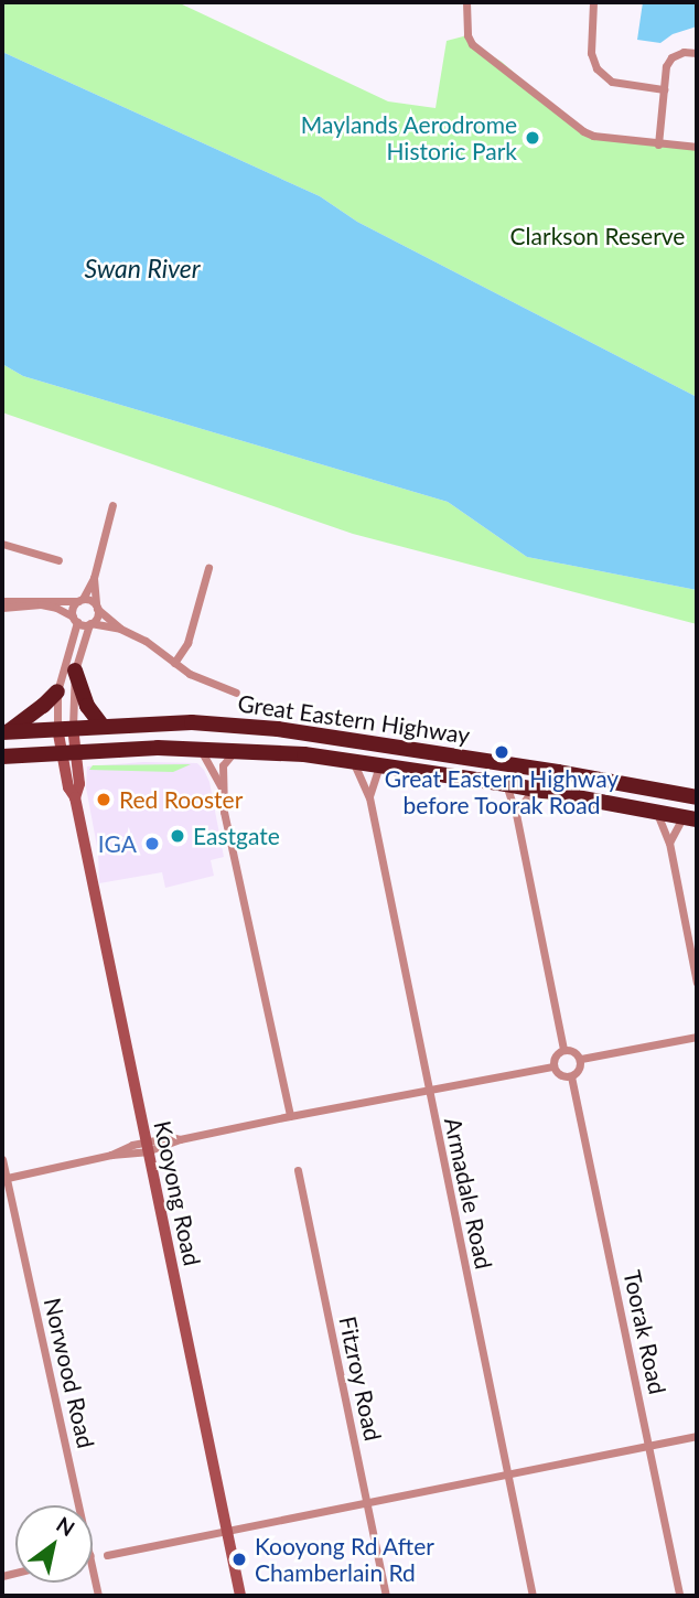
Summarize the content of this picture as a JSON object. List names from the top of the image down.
{
  "streets": {
    "highway": ["Great Eastern Highway"],
    "street": [
      "Kooyong Road",
      "Armadale Road",
      "Toorak Road",
      "Norwood Road",
      "Fitzroy Road"
    ]
  },
  "crossings": [
    ["Great Eastern Highway", "Kooyong Road"],
    ["Great Eastern Highway", "Armadale Road"]
  ],
  "water": ["Swan River"],
  "parks": ["Clarkson Reserve"],
  "places": [
    "Maylands Aerodrome Historic Park",
    "Great Eastern Highway before Toorak Road",
    "Red Rooster",
    "Eastgate",
    "IGA",
    "Kooyong Rd After Chamberlain Rd"
  ],
  "north": "top right"
}
